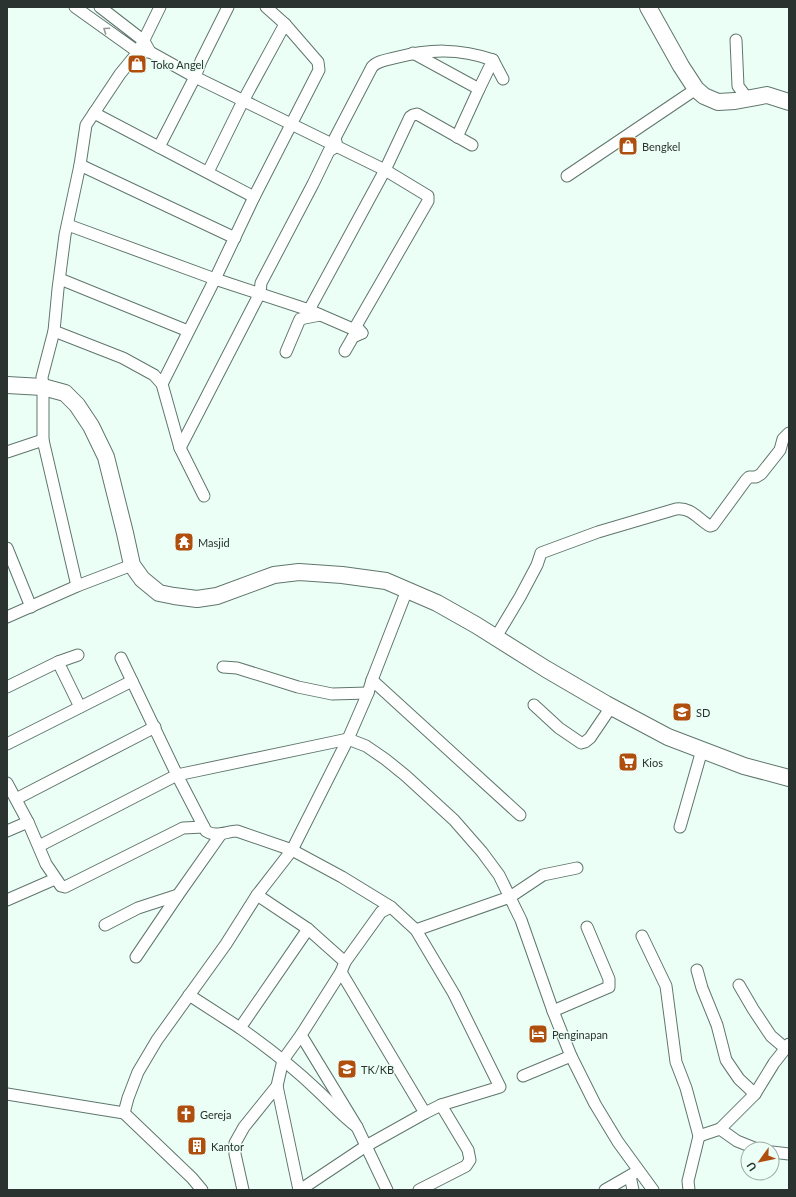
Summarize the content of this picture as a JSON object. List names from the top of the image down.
{
  "places": {
    "shop": ["Toko Angel", "Bengkel"],
    "temple": ["Masjid"],
    "school or university": ["SD", "TK/KB"],
    "supermarket": ["Kios"],
    "hotel": ["Penginapan"],
    "church": ["Gereja"],
    "building": ["Kantor"]
  },
  "north": "bottom left"
}
